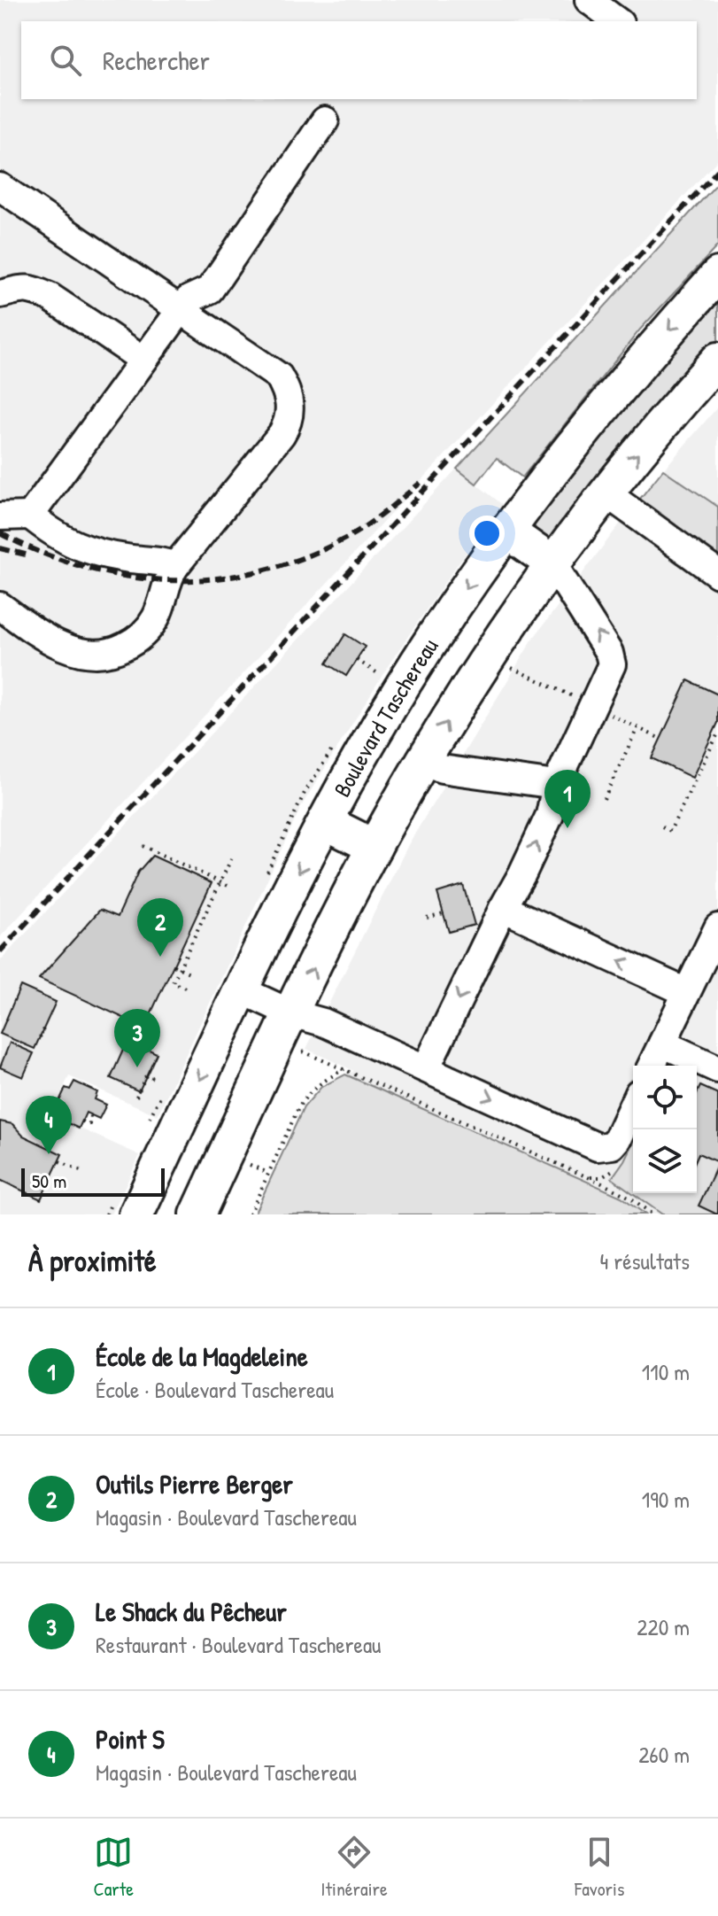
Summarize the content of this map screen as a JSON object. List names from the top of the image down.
{
  "streets": {
    "main road": ["Boulevard Taschereau"]
  },
  "scale_bar": "50 m",
  "page": {
    "search": "Rechercher",
    "pins": [
      "1",
      "2",
      "3",
      "4"
    ],
    "scale": "50 m",
    "heading": ["À proximité", "4 résultats"],
    "list": [
      {
        "mark": "1",
        "name": "École de la Magdeleine",
        "note": "École · Boulevard Taschereau",
        "value": "110 m"
      },
      {
        "mark": "2",
        "name": "Outils Pierre Berger",
        "note": "Magasin · Boulevard Taschereau",
        "value": "190 m"
      },
      {
        "mark": "3",
        "name": "Le Shack du Pêcheur",
        "note": "Restaurant · Boulevard Taschereau",
        "value": "220 m"
      },
      {
        "mark": "4",
        "name": "Point S",
        "note": "Magasin · Boulevard Taschereau",
        "value": "260 m"
      }
    ],
    "nav": ["Carte", "Itinéraire", "Favoris"]
  }
}
